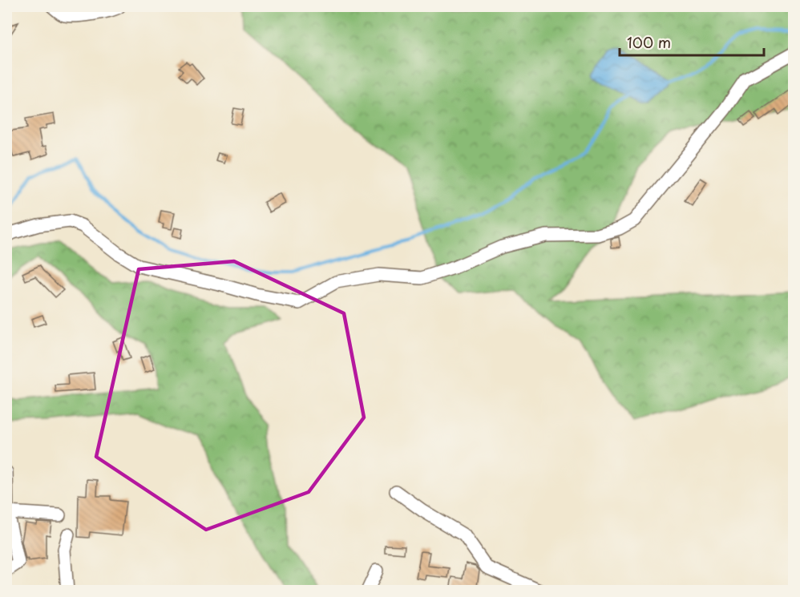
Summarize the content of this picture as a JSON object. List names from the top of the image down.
{
  "scale_bar": "100 m"
}
